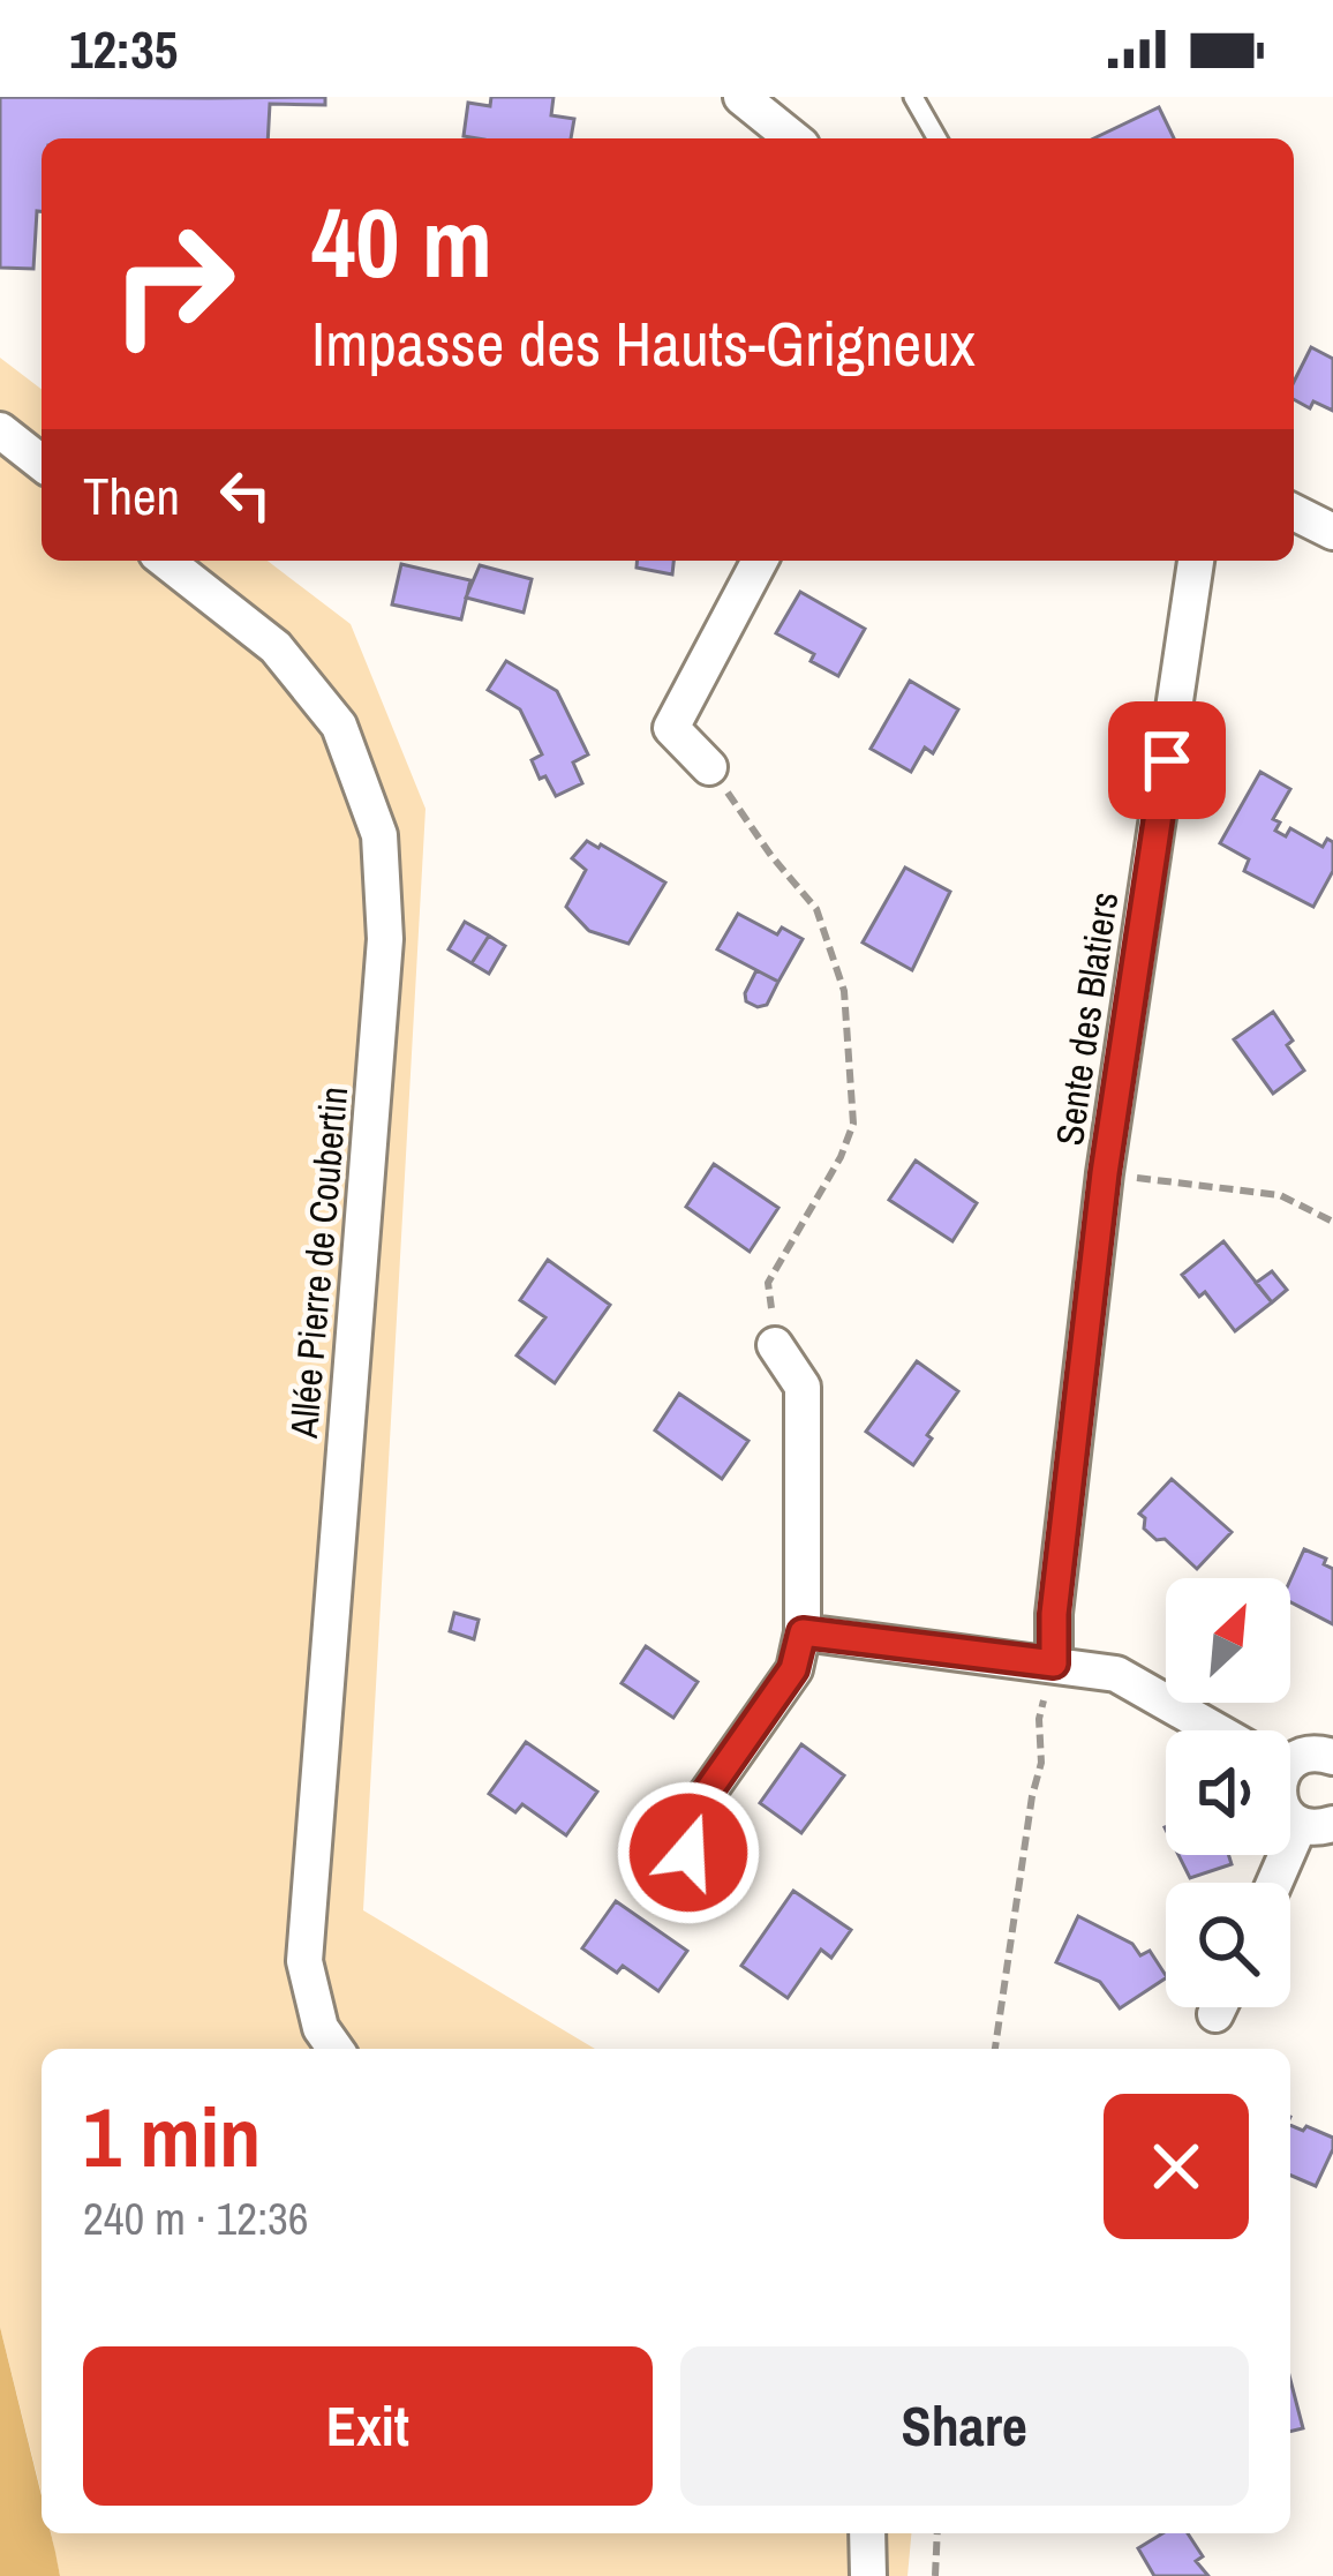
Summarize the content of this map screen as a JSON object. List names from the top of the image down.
{
  "streets": {
    "street": ["Sente des Blatiers", "Allée Pierre de Coubertin"]
  },
  "north": "top right",
  "page": {
    "status": "12:35",
    "turn": ["40 m", "Impasse des Hauts-Grigneux"],
    "then": "Then",
    "heading": ["1 min", "240 m · 12:36"],
    "buttons": ["Exit", "Share"]
  }
}
